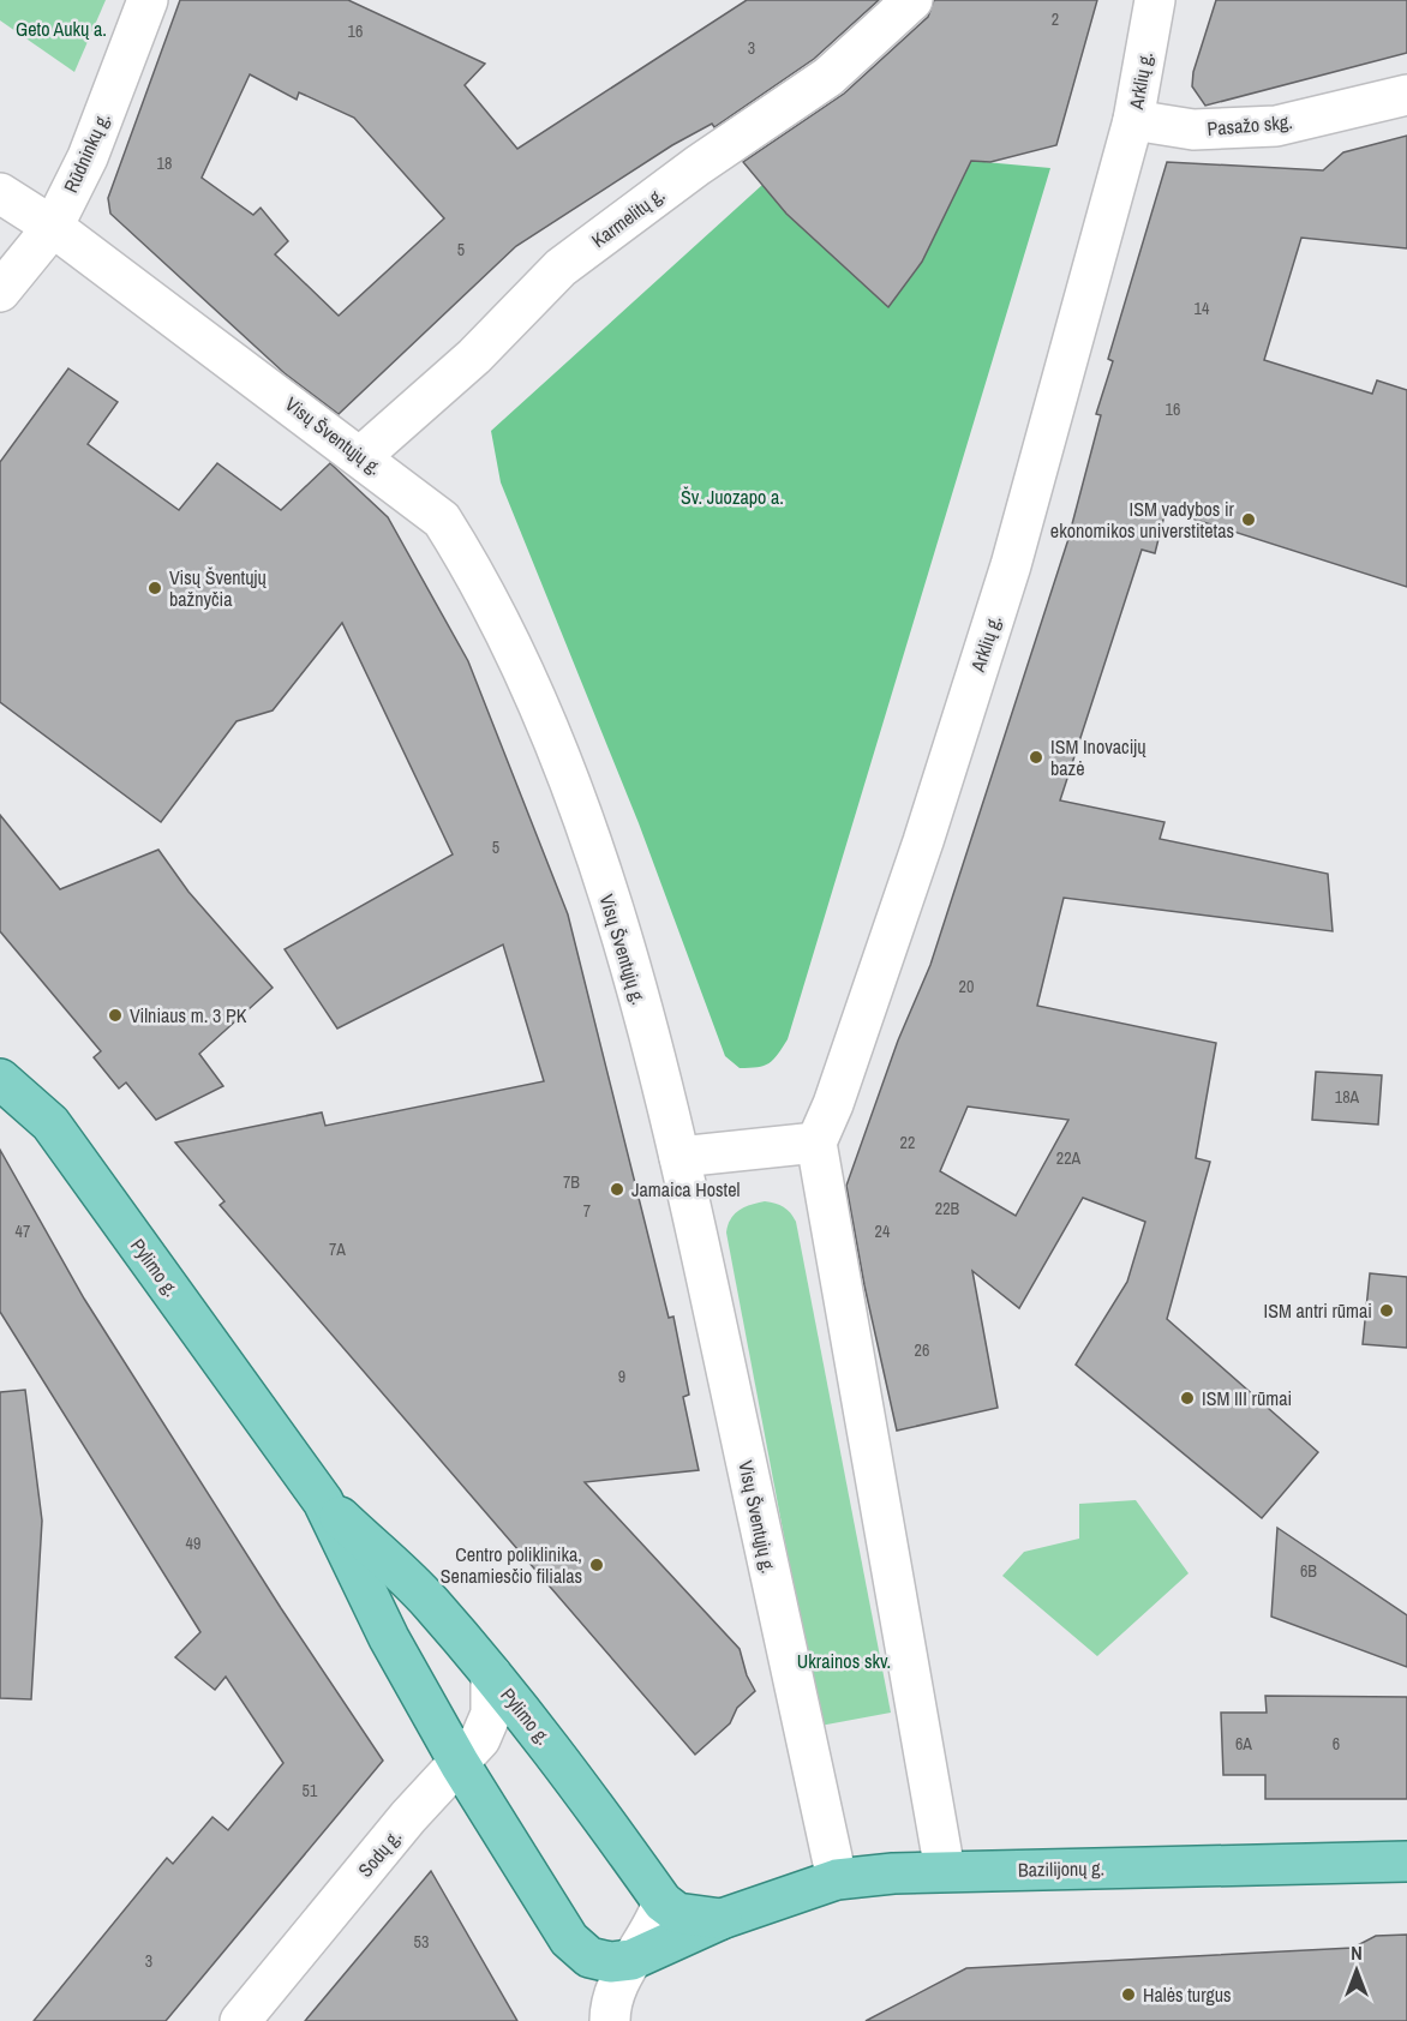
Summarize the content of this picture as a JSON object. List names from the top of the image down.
{
  "streets": {
    "main road": ["Pylimo g.", "Bazilijonų g."],
    "street": [
      "Arklių g.",
      "Pasažo skg.",
      "Rūdninkų g.",
      "Karmelitų g.",
      "Visų Šventųjų g.",
      "Sodų g."
    ]
  },
  "crossings": [
    ["Arklių g.", "Pasažo skg."],
    ["Rūdninkų g.", "Visų Šventųjų g."],
    ["Karmelitų g.", "Visų Šventųjų g."],
    ["Visų Šventųjų g.", "Bazilijonų g."],
    ["Pylimo g.", "Sodų g."],
    ["Pylimo g.", "Bazilijonų g."]
  ],
  "parks": ["Geto Aukų a.", "Šv. Juozapo a.", "Ukrainos skv."],
  "places": [
    "ISM vadybos ir ekonomikos universtitetas",
    "Visų Šventųjų bažnyčia",
    "ISM Inovacijų bazė",
    "Vilniaus m. 3 PK",
    "Jamaica Hostel",
    "ISM antri rūmai",
    "ISM III rūmai",
    "Centro poliklinika, Senamiesčio filialas",
    "Halės turgus"
  ],
  "house_numbers": [
    "2",
    "16",
    "3",
    "18",
    "5",
    "14",
    "16",
    "5",
    "20",
    "18A",
    "22",
    "22A",
    "7B",
    "22B",
    "7",
    "47",
    "24",
    "7A",
    "26",
    "9",
    "49",
    "6B",
    "6A",
    "6",
    "51",
    "53",
    "3"
  ],
  "north": "top"
}
